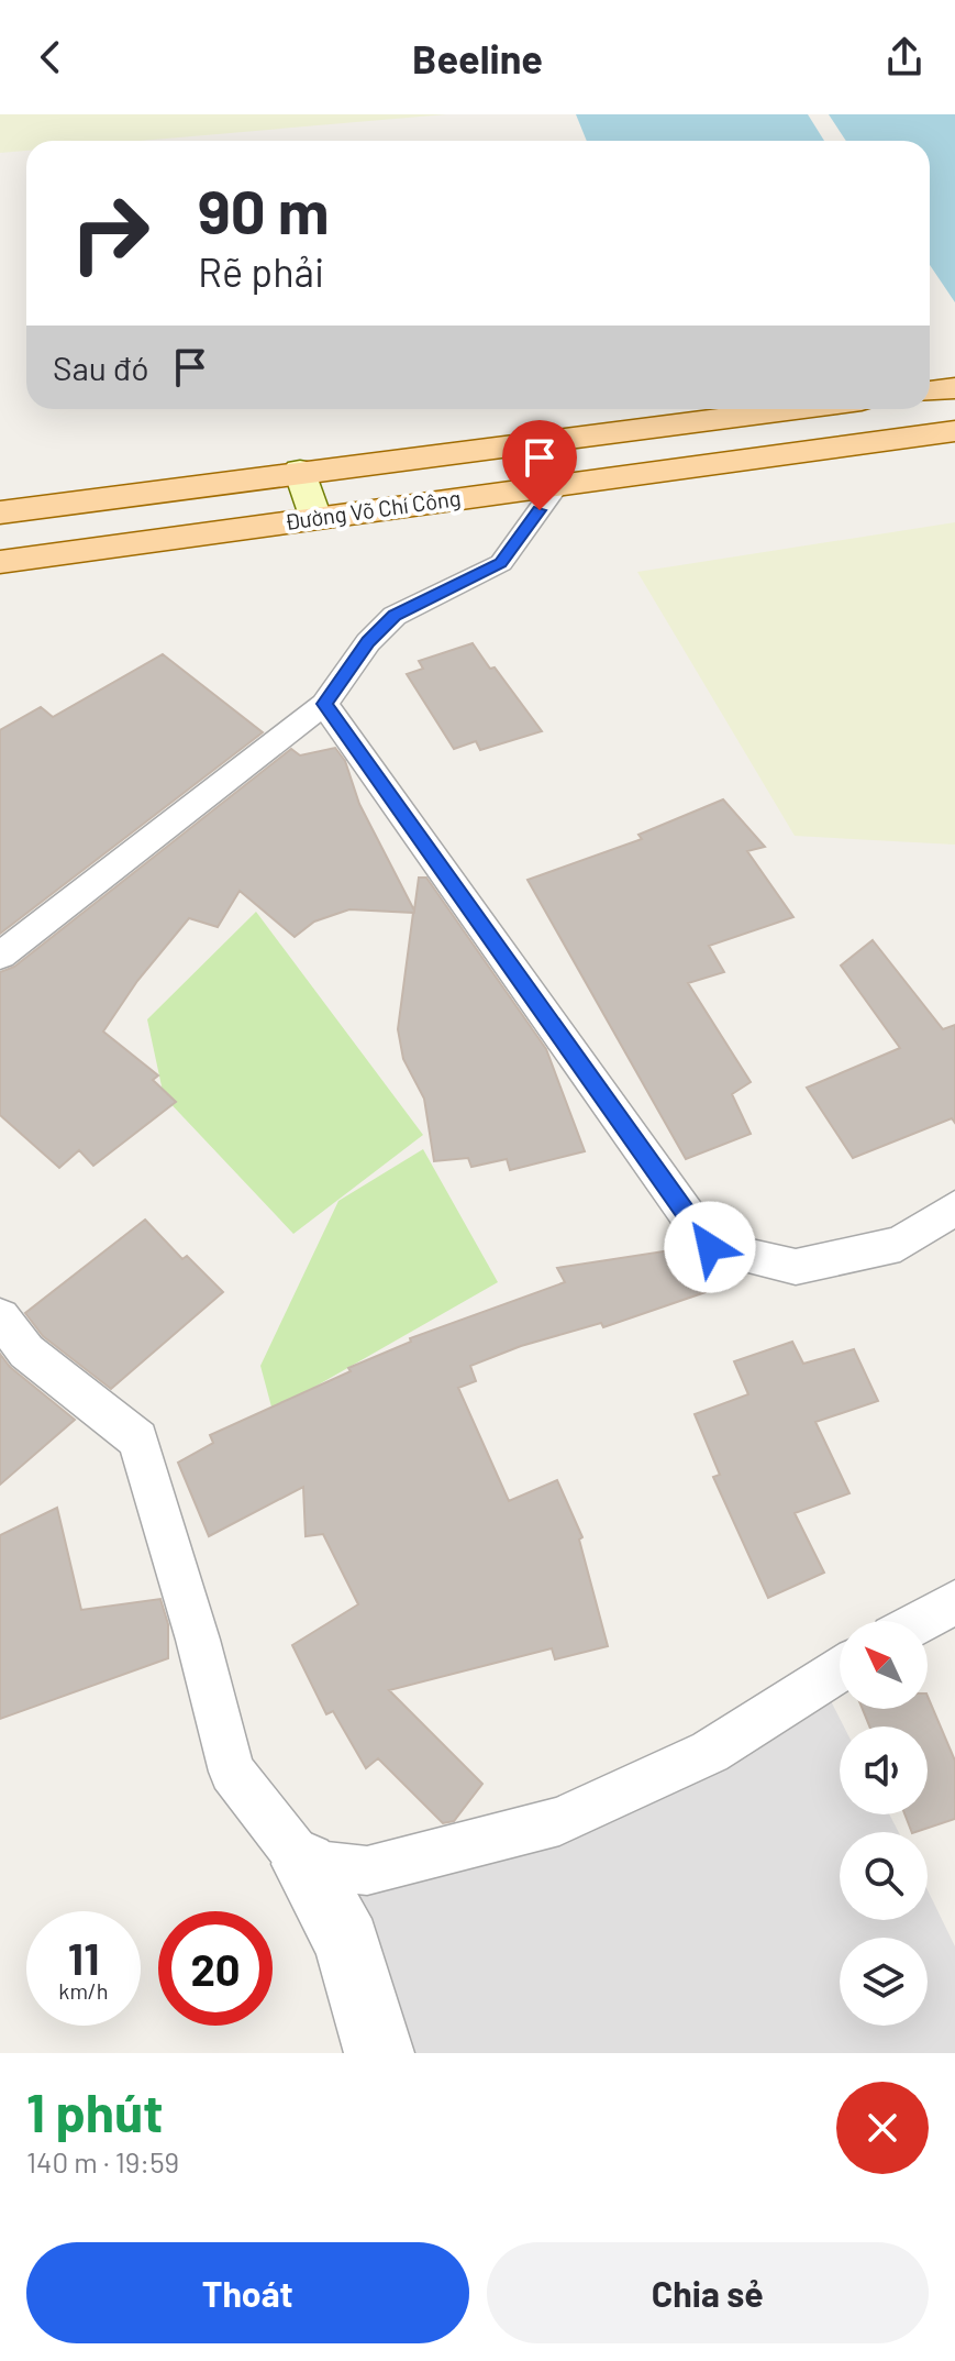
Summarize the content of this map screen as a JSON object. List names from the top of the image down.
{
  "streets": {
    "main road": ["Đường Võ Chí Công"]
  },
  "north": "top left",
  "page": {
    "header": "Beeline",
    "turn": ["90 m", "Rẽ phải"],
    "then": "Sau đó",
    "speed": "11 km/h",
    "limit": "20",
    "heading": ["1 phút", "140 m · 19:59"],
    "buttons": ["Thoát", "Chia sẻ"]
  }
}
